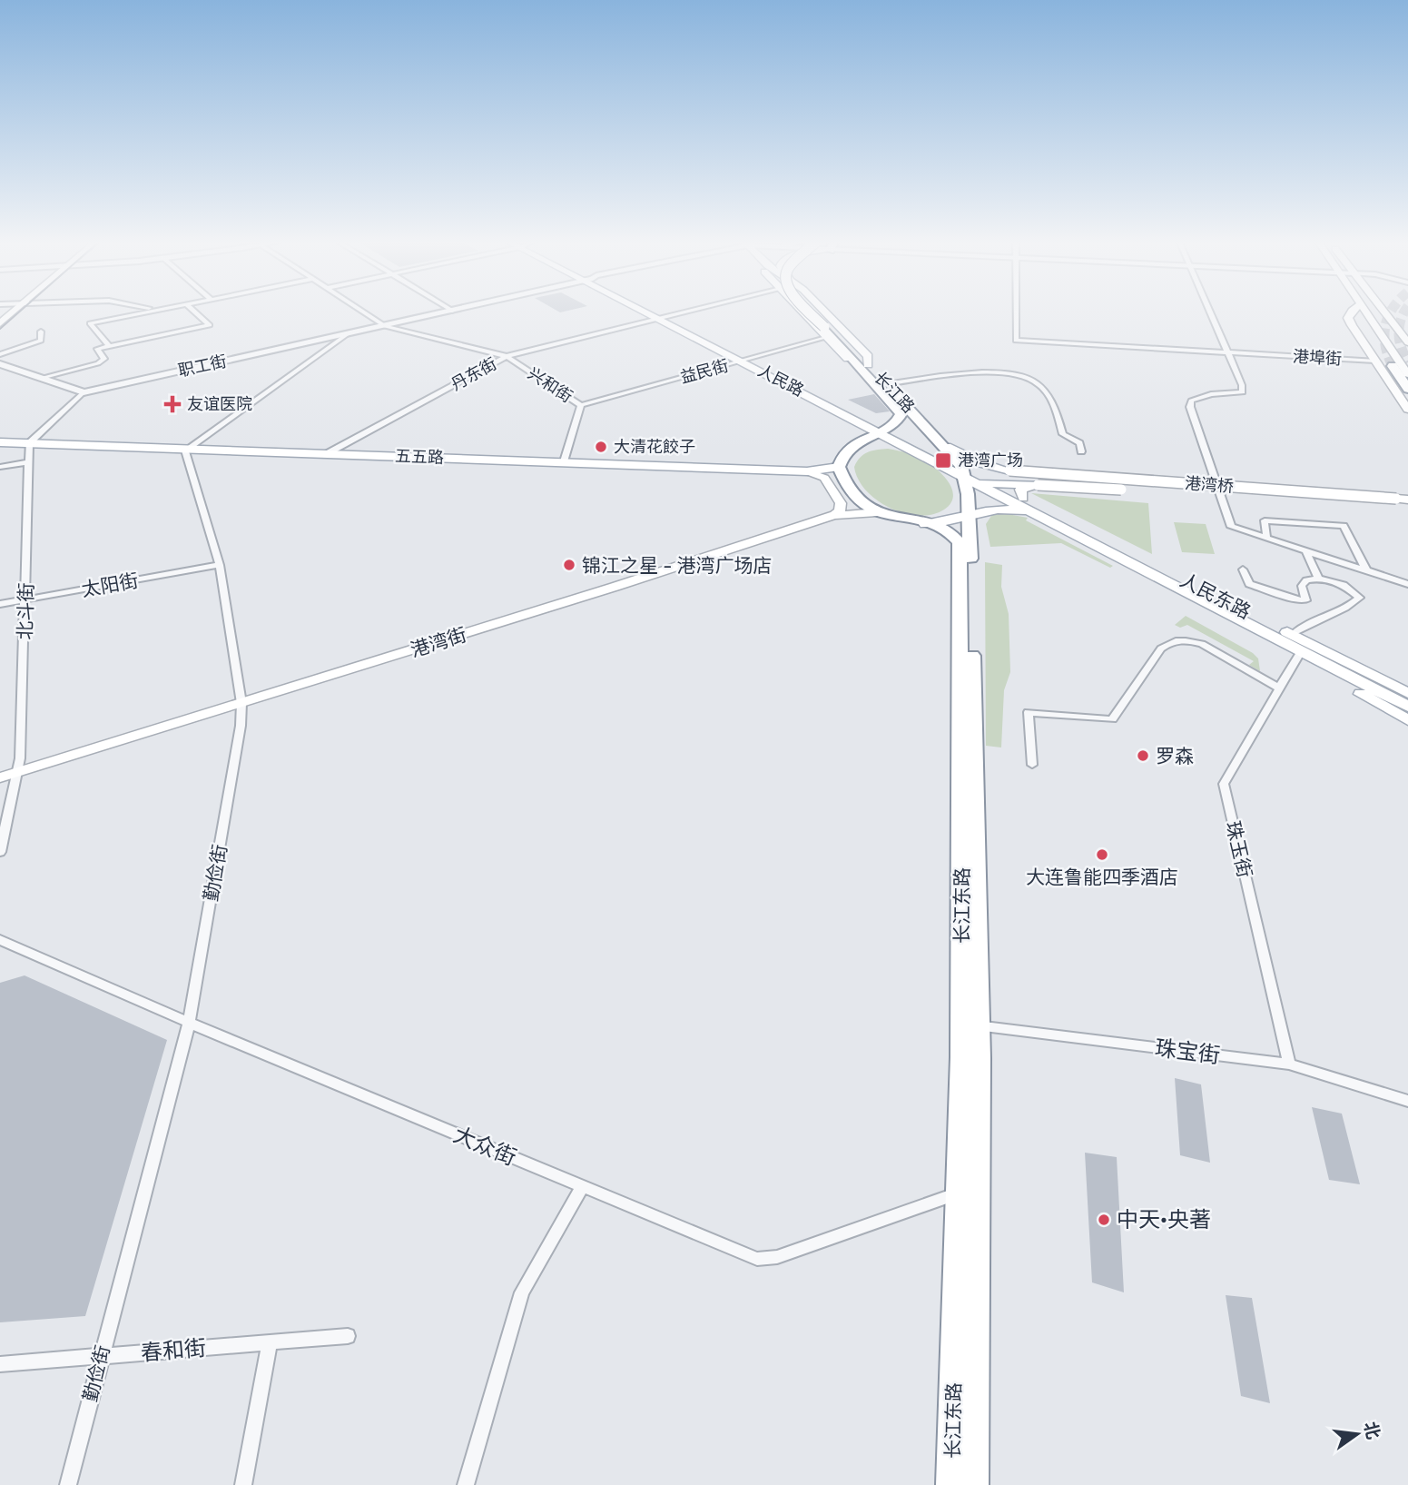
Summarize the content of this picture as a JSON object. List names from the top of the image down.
{
  "streets": {
    "highway": ["长江路", "长江东路"],
    "main road": [
      "人民路",
      "五五路",
      "港湾桥",
      "人民东路",
      "港湾街"
    ],
    "street": [
      "港埠街",
      "职工街",
      "益民街",
      "丹东街",
      "兴和街",
      "太阳街",
      "北斗街",
      "珠玉街",
      "勤俭街",
      "珠宝街",
      "大众街",
      "春和街"
    ]
  },
  "crossings": [
    ["职工街", "兴和街"],
    ["益民街", "人民路"],
    ["益民街", "兴和街"],
    ["丹东街", "人民路"],
    ["丹东街", "兴和街"],
    ["丹东街", "五五路"],
    ["人民路", "长江路"],
    ["人民路", "人民东路"],
    ["人民路", "长江东路"],
    ["兴和街", "五五路"],
    ["长江路", "长江东路"],
    ["五五路", "北斗街"],
    ["五五路", "勤俭街"],
    ["五五路", "长江东路"],
    ["太阳街", "北斗街"],
    ["太阳街", "勤俭街"],
    ["人民东路", "珠玉街"],
    ["北斗街", "港湾街"],
    ["港湾街", "勤俭街"],
    ["港湾街", "长江东路"],
    ["珠玉街", "珠宝街"],
    ["勤俭街", "大众街"],
    ["勤俭街", "春和街"],
    ["长江东路", "珠宝街"],
    ["长江东路", "大众街"]
  ],
  "places": {
    "health": ["友谊医院"],
    "other": [
      "大清花餃子",
      "锦江之星 - 港湾广场店",
      "罗森",
      "大连鲁能四季酒店",
      "中天·央著"
    ],
    "transit": ["港湾广场"]
  },
  "north": "right"
}
